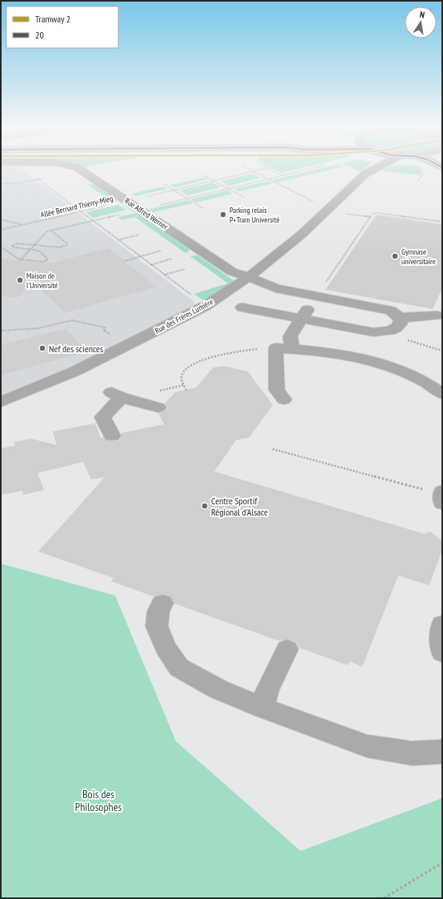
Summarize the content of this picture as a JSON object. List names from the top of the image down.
{
  "streets": {
    "street": ["Rue Alfred Werner", "Rue des Frères Lumière"],
    "path": ["Allée Bernard Thierry-Mieg"]
  },
  "crossings": [
    ["Allée Bernard Thierry-Mieg", "Rue Alfred Werner"],
    ["Rue Alfred Werner", "Rue des Frères Lumière"]
  ],
  "parks": ["Bois des Philosophes"],
  "places": [
    "Parking relais P+Tram Université",
    "Gymnase universitaire",
    "Maison de l'Université",
    "Nef des sciences",
    "Centre Sportif Régional d'Alsace"
  ],
  "legend": ["Tramway 2", "20"],
  "north": "top"
}
